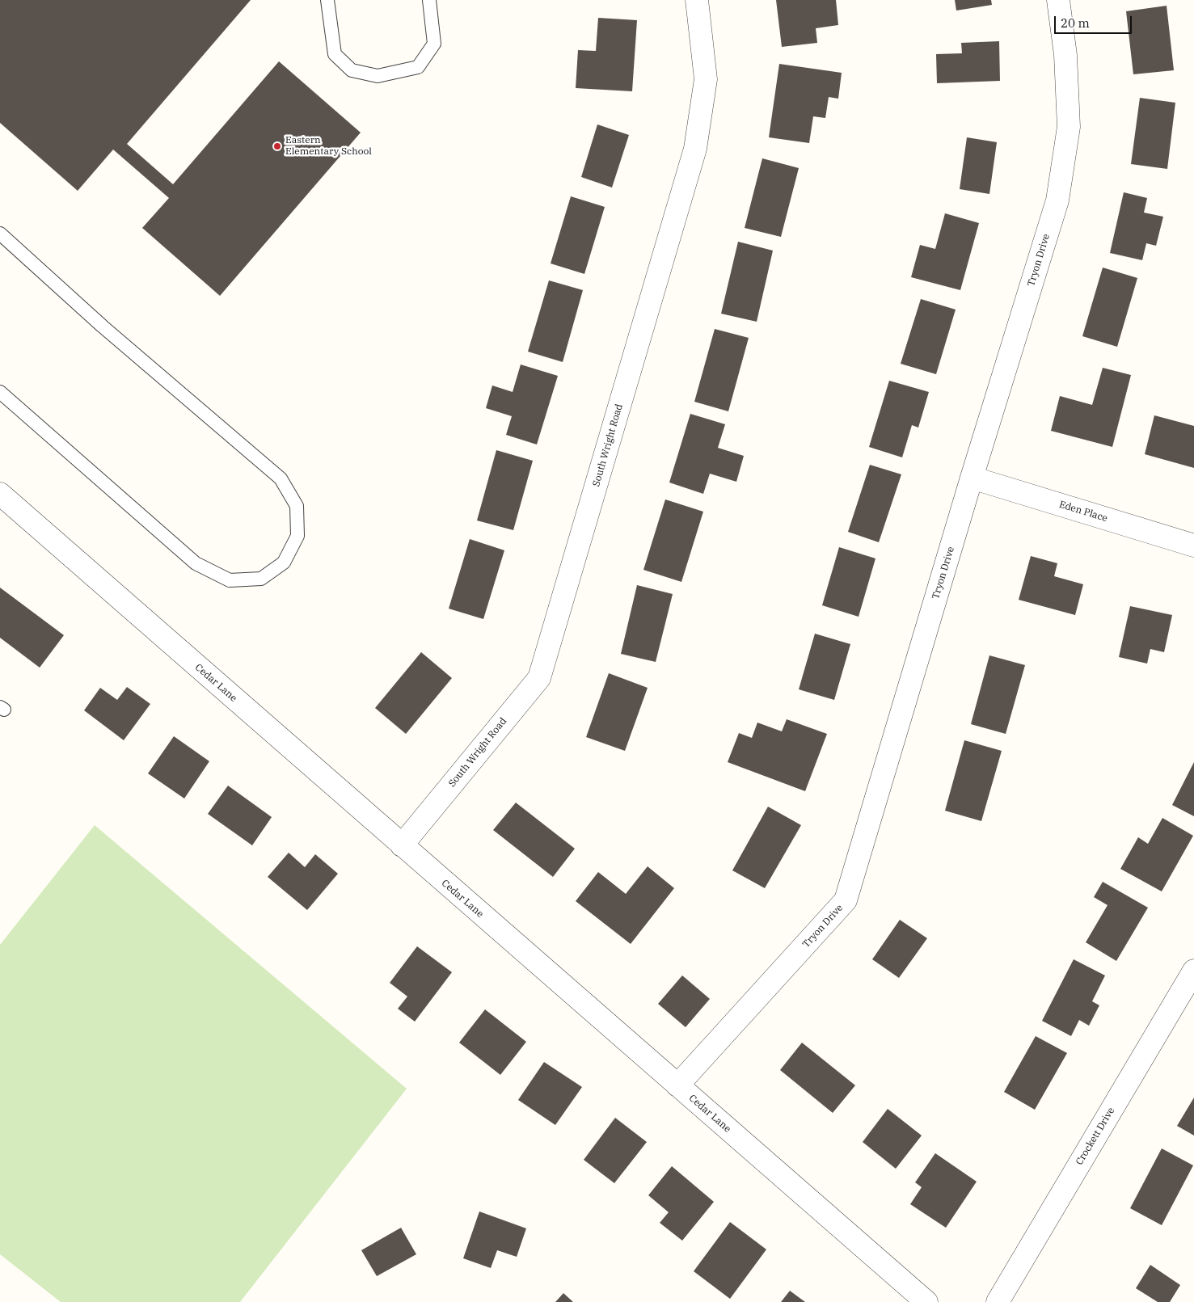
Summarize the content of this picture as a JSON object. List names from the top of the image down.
{
  "streets": {
    "street": [
      "Tryon Drive",
      "South Wright Road",
      "Eden Place",
      "Cedar Lane",
      "Crockett Drive"
    ]
  },
  "crossings": [
    ["Tryon Drive", "Eden Place"],
    ["Tryon Drive", "Cedar Lane"],
    ["South Wright Road", "Cedar Lane"]
  ],
  "places": ["Eastern Elementary School"],
  "scale_bar": "20 m"
}
